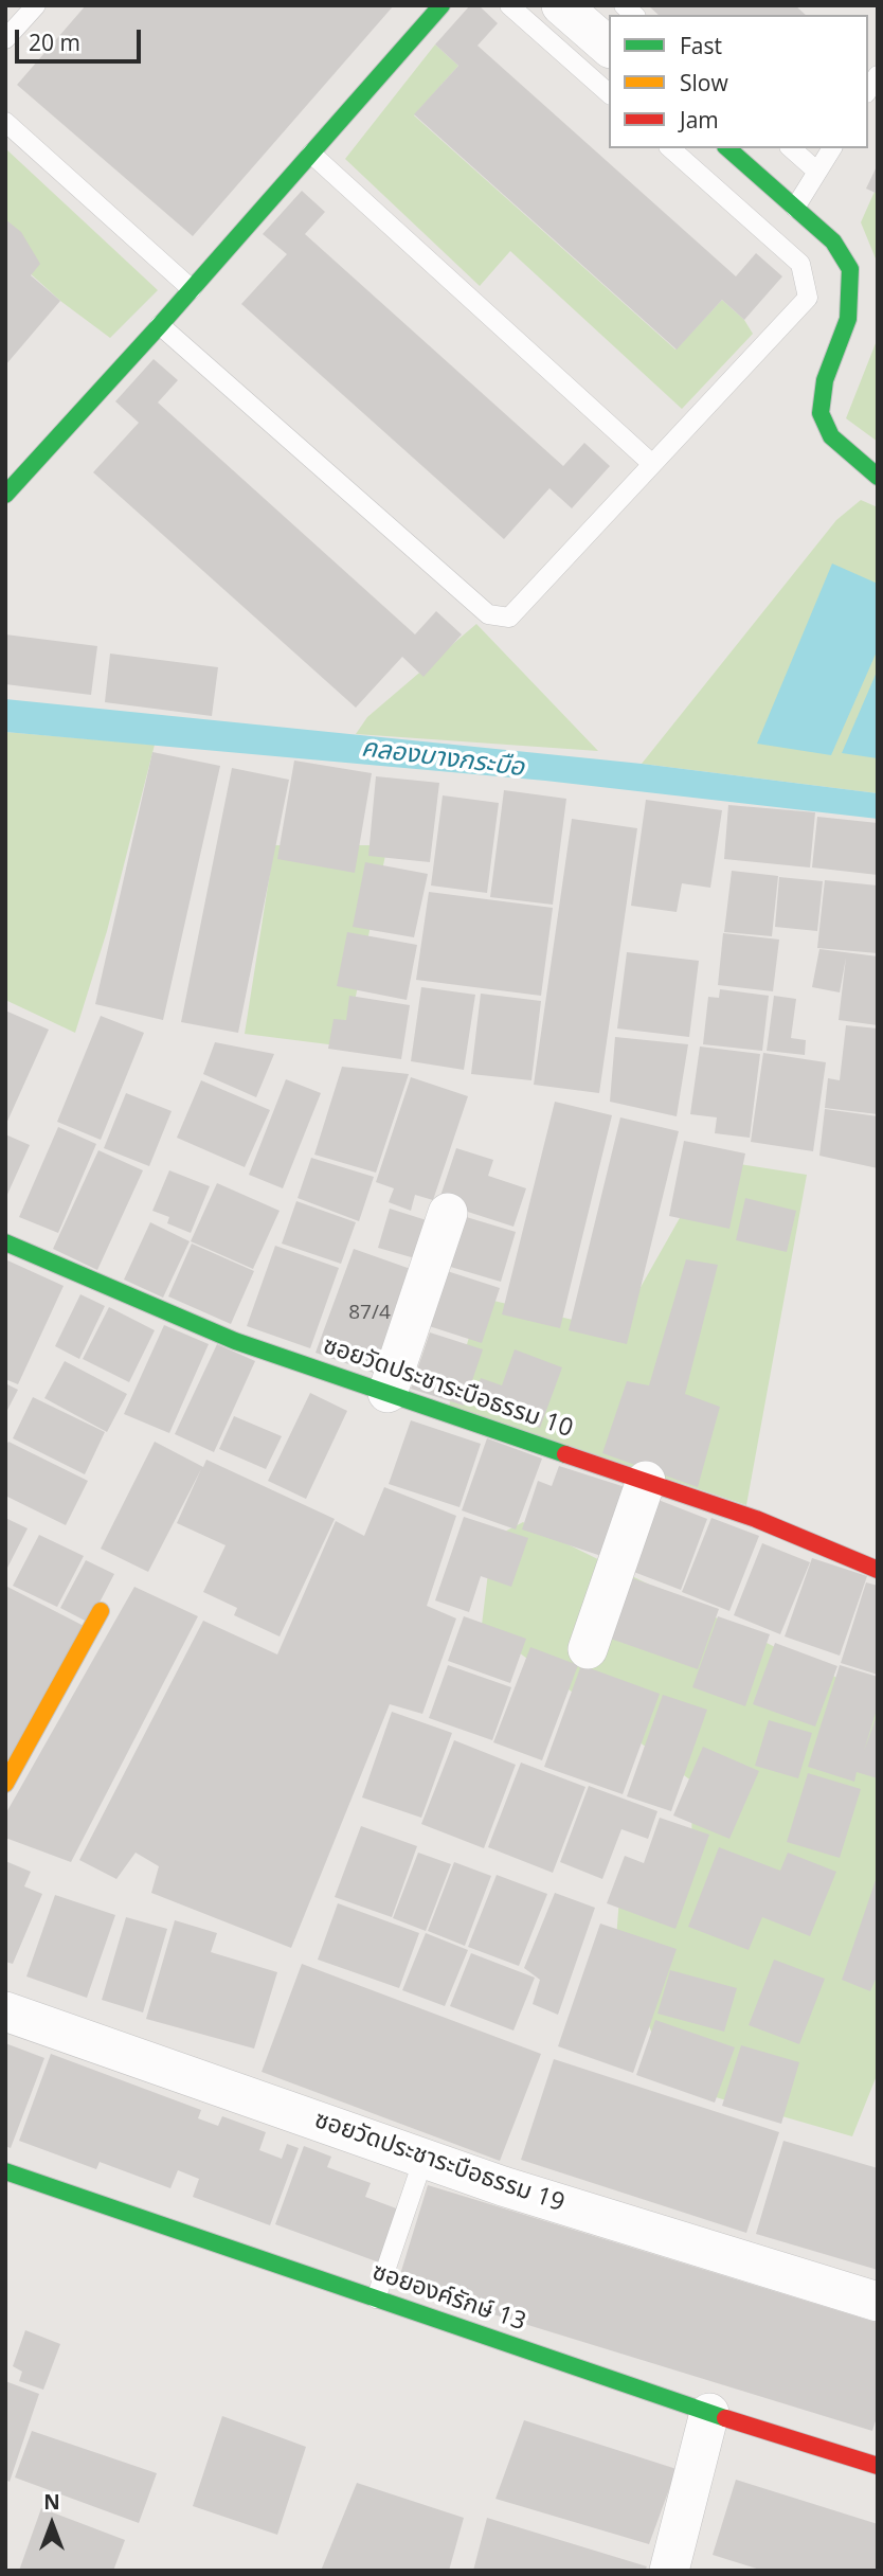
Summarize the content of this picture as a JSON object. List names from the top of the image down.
{
  "streets": {
    "street": ["ซอยวัดประชาระบือธรรม 10", "ซอยวัดประชาระบือธรรม 19", "ซอยองค์รักษ์ 13"]
  },
  "water": ["คลองบางกระบือ"],
  "house_numbers": ["87/4"],
  "legend": ["Fast", "Slow", "Jam"],
  "scale_bar": "20 m",
  "north": "top"
}
